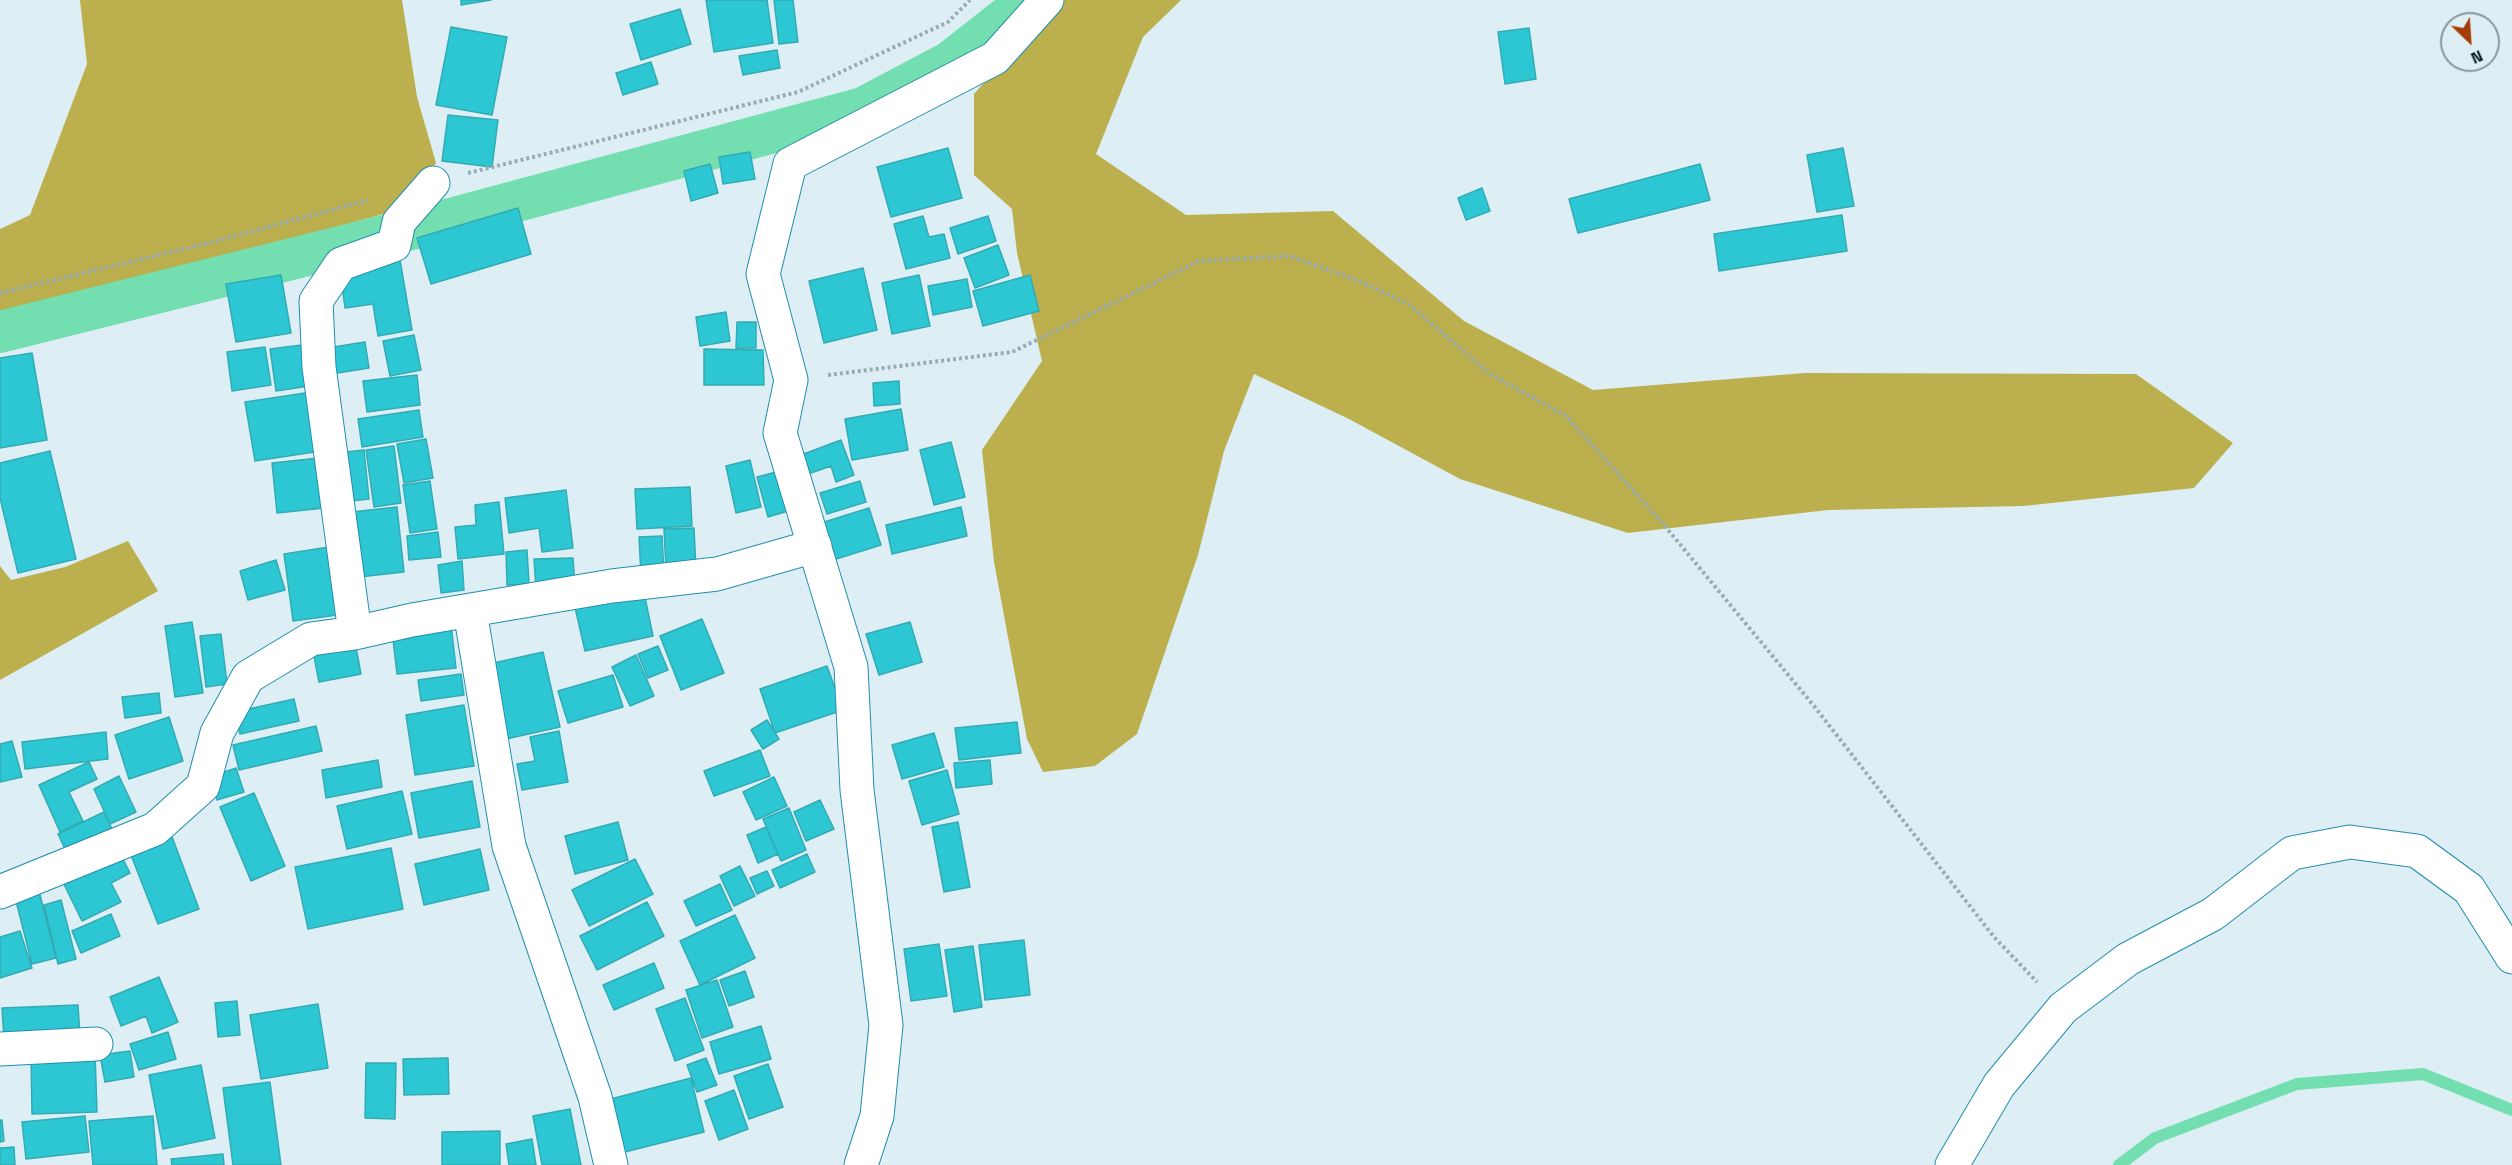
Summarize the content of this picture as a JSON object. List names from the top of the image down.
{
  "north": "bottom right"
}
